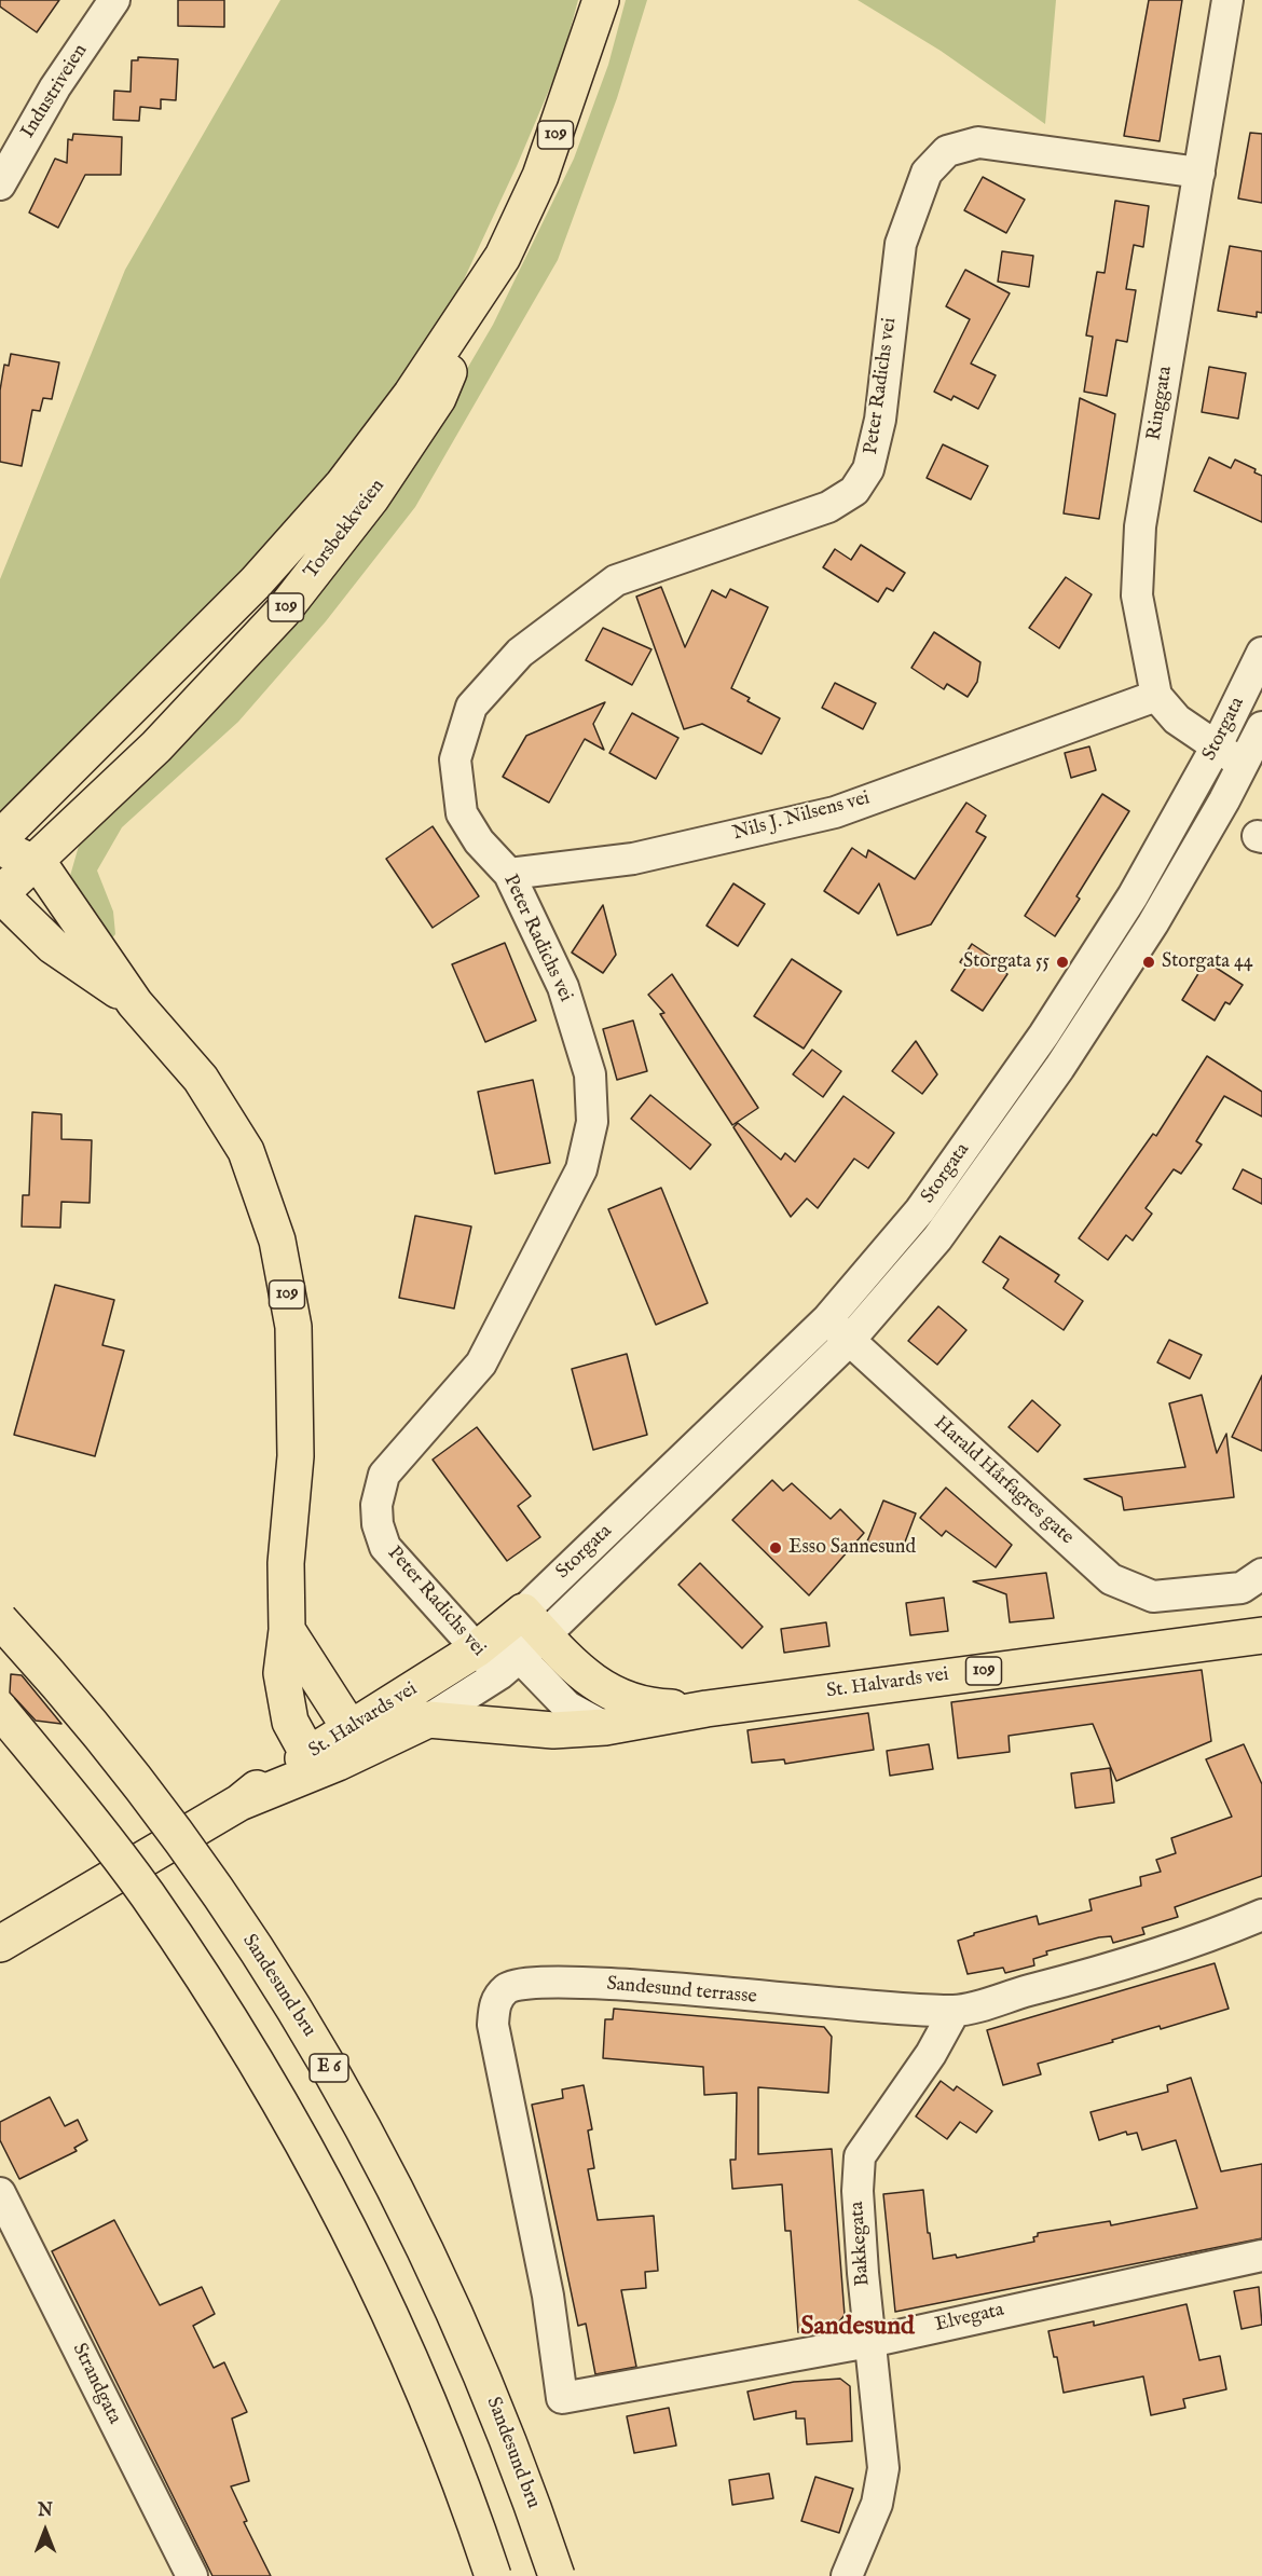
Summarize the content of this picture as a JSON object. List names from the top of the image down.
{
  "streets": {
    "main road": [
      "109",
      "Torsbekkveien",
      "St. Halvards vei",
      "Sandesund bru",
      "E 6"
    ],
    "street": [
      "Industriveien",
      "Peter Radichs vei",
      "Ringgata",
      "Storgata",
      "Nils J. Nilsens vei",
      "Harald Hårfagres gate",
      "Sandesund terrasse",
      "Bakkegata",
      "Elvegata",
      "Strandgata"
    ]
  },
  "crossings": [
    ["109", "Torsbekkveien"],
    ["109", "St. Halvards vei"],
    ["Peter Radichs vei", "Ringgata"],
    ["Peter Radichs vei", "Storgata"],
    ["Peter Radichs vei", "Nils J. Nilsens vei"],
    ["Peter Radichs vei", "St. Halvards vei"],
    ["Ringgata", "Nils J. Nilsens vei"],
    ["Storgata", "Harald Hårfagres gate"],
    ["Storgata", "St. Halvards vei"],
    ["Sandesund terrasse", "Bakkegata"],
    ["Sandesund terrasse", "Elvegata"],
    ["Bakkegata", "Elvegata"]
  ],
  "districts": ["Sandesund"],
  "places": ["Storgata 55", "Storgata 44", "Esso Sannesund"],
  "north": "top"
}
